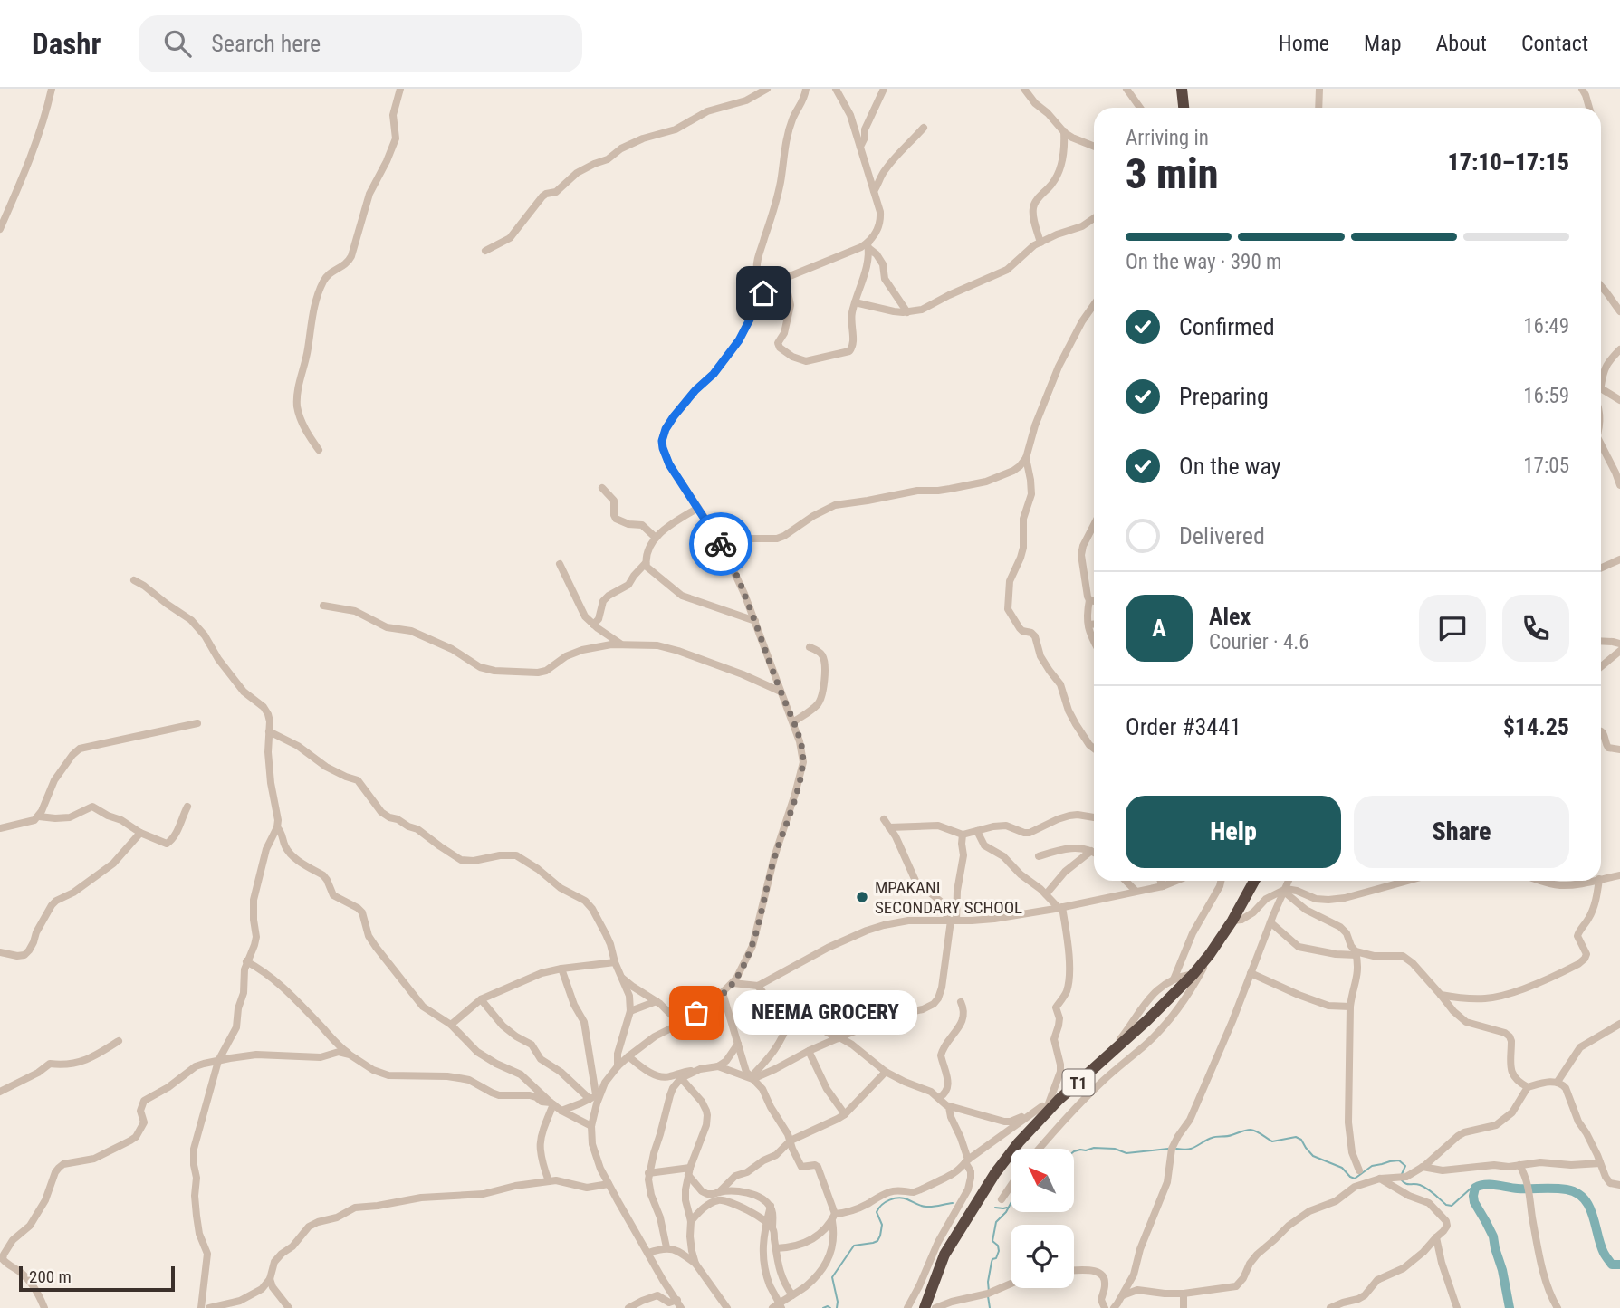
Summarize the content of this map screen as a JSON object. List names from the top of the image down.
{
  "streets": {
    "highway": ["T1"]
  },
  "places": ["MPAKANI SECONDARY SCHOOL", "NEEMA GROCERY"],
  "scale_bar": "200 m",
  "north": "top left",
  "page": {
    "header": "Dashr",
    "search": "Search here",
    "nav": [
      "Home",
      "Map",
      "About",
      "Contact"
    ],
    "heading": ["3 min", "Arriving in", "17:10–17:15"],
    "panel": [
      "Alex",
      "Courier · 4.6",
      "Order #3441",
      "$14.25"
    ],
    "bar": "On the way · 390 m",
    "list": [
      ["Confirmed", "16:49"],
      ["Preparing", "16:59"],
      ["On the way", "17:05"],
      "Delivered"
    ],
    "round": "A",
    "buttons": ["Help", "Share"],
    "bubble": "NEEMA GROCERY",
    "scale": "200 m"
  }
}
